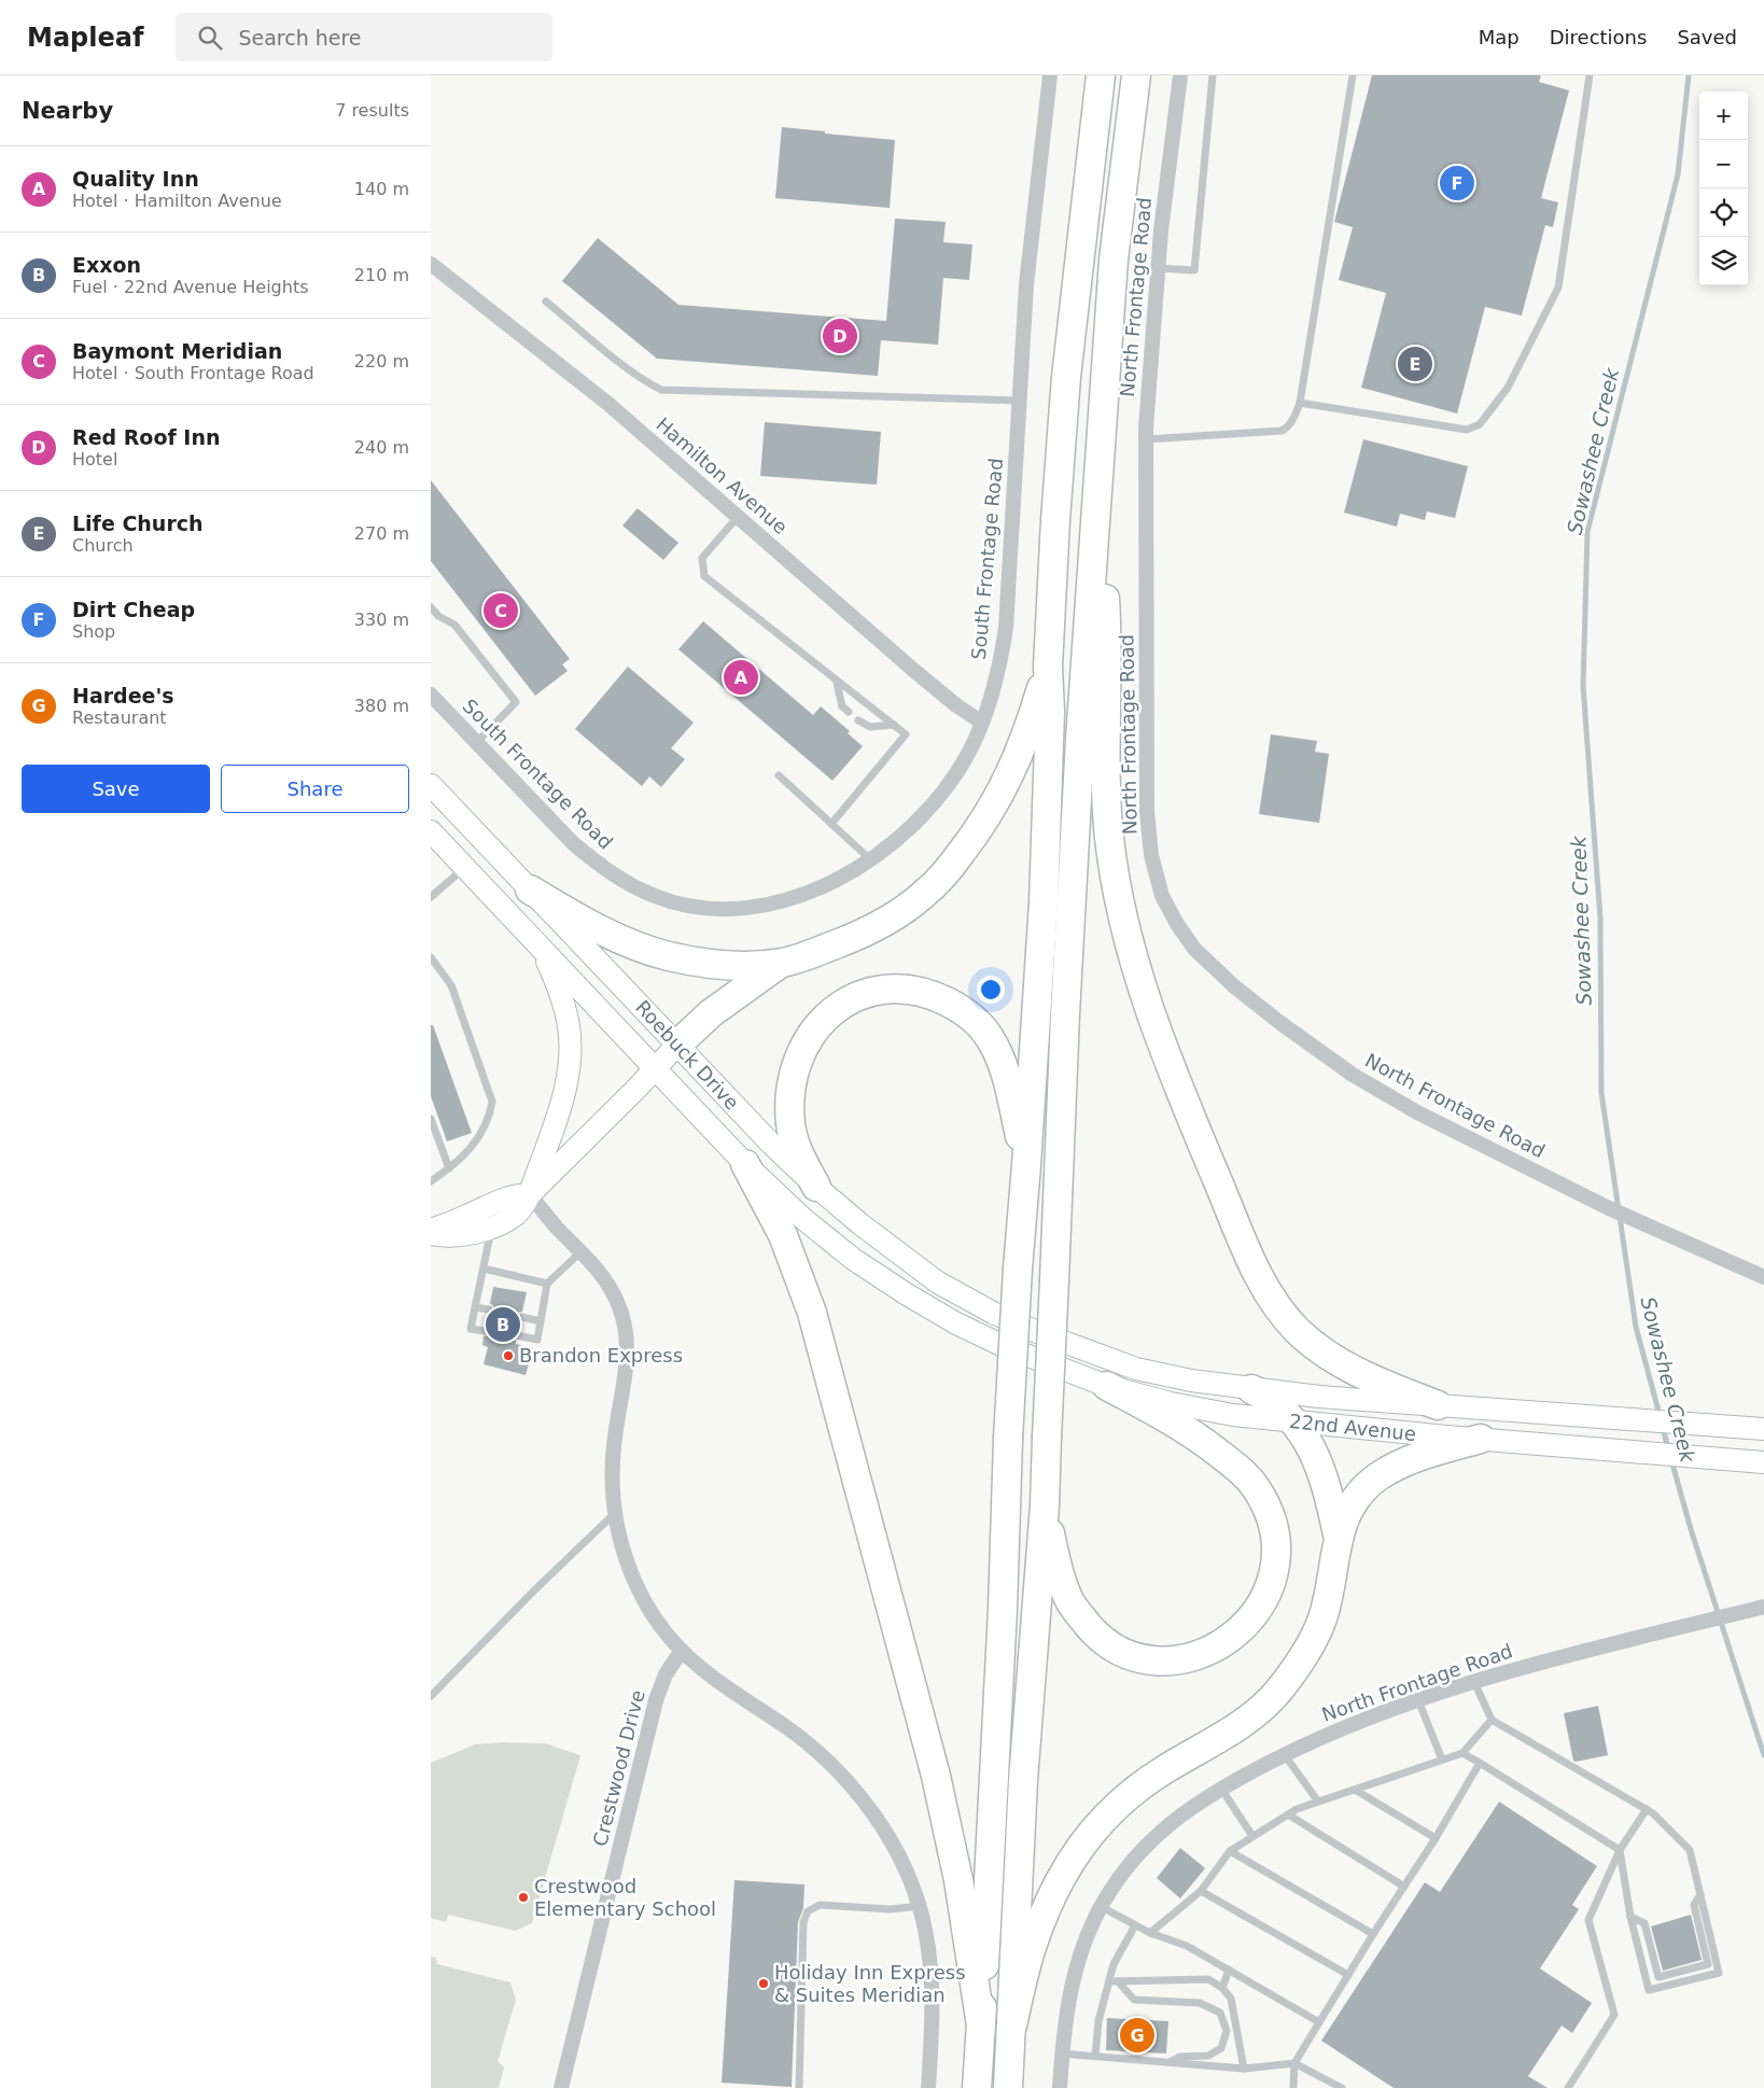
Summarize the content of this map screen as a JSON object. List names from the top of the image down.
{
  "streets": {
    "main road": ["Roebuck Drive", "22nd Avenue"],
    "street": [
      "North Frontage Road",
      "Hamilton Avenue",
      "South Frontage Road",
      "Crestwood Drive"
    ]
  },
  "crossings": [
    ["Hamilton Avenue", "South Frontage Road"],
    ["Roebuck Drive", "22nd Avenue"]
  ],
  "water": ["Sowashee Creek"],
  "places": ["Brandon Express", "Crestwood Elementary School", "Holiday Inn Express & Suites Meridian"],
  "page": {
    "header": "Mapleaf",
    "search": "Search here",
    "nav": ["Map", "Directions", "Saved"],
    "heading": ["Nearby", "7 results"],
    "map_buttons": ["+", "−"],
    "list": [
      {
        "mark": "A",
        "name": "Quality Inn",
        "note": "Hotel · Hamilton Avenue",
        "value": "140 m"
      },
      {
        "mark": "B",
        "name": "Exxon",
        "note": "Fuel · 22nd Avenue Heights",
        "value": "210 m"
      },
      {
        "mark": "C",
        "name": "Baymont Meridian",
        "note": "Hotel · South Frontage Road",
        "value": "220 m"
      },
      {
        "mark": "D",
        "name": "Red Roof Inn",
        "note": "Hotel",
        "value": "240 m"
      },
      {
        "mark": "E",
        "name": "Life Church",
        "note": "Church",
        "value": "270 m"
      },
      {
        "mark": "F",
        "name": "Dirt Cheap",
        "note": "Shop",
        "value": "330 m"
      },
      {
        "mark": "G",
        "name": "Hardee's",
        "note": "Restaurant",
        "value": "380 m"
      }
    ],
    "pins": [
      "F",
      "D",
      "E",
      "C",
      "A",
      "B",
      "G"
    ],
    "buttons": ["Save", "Share"]
  }
}
